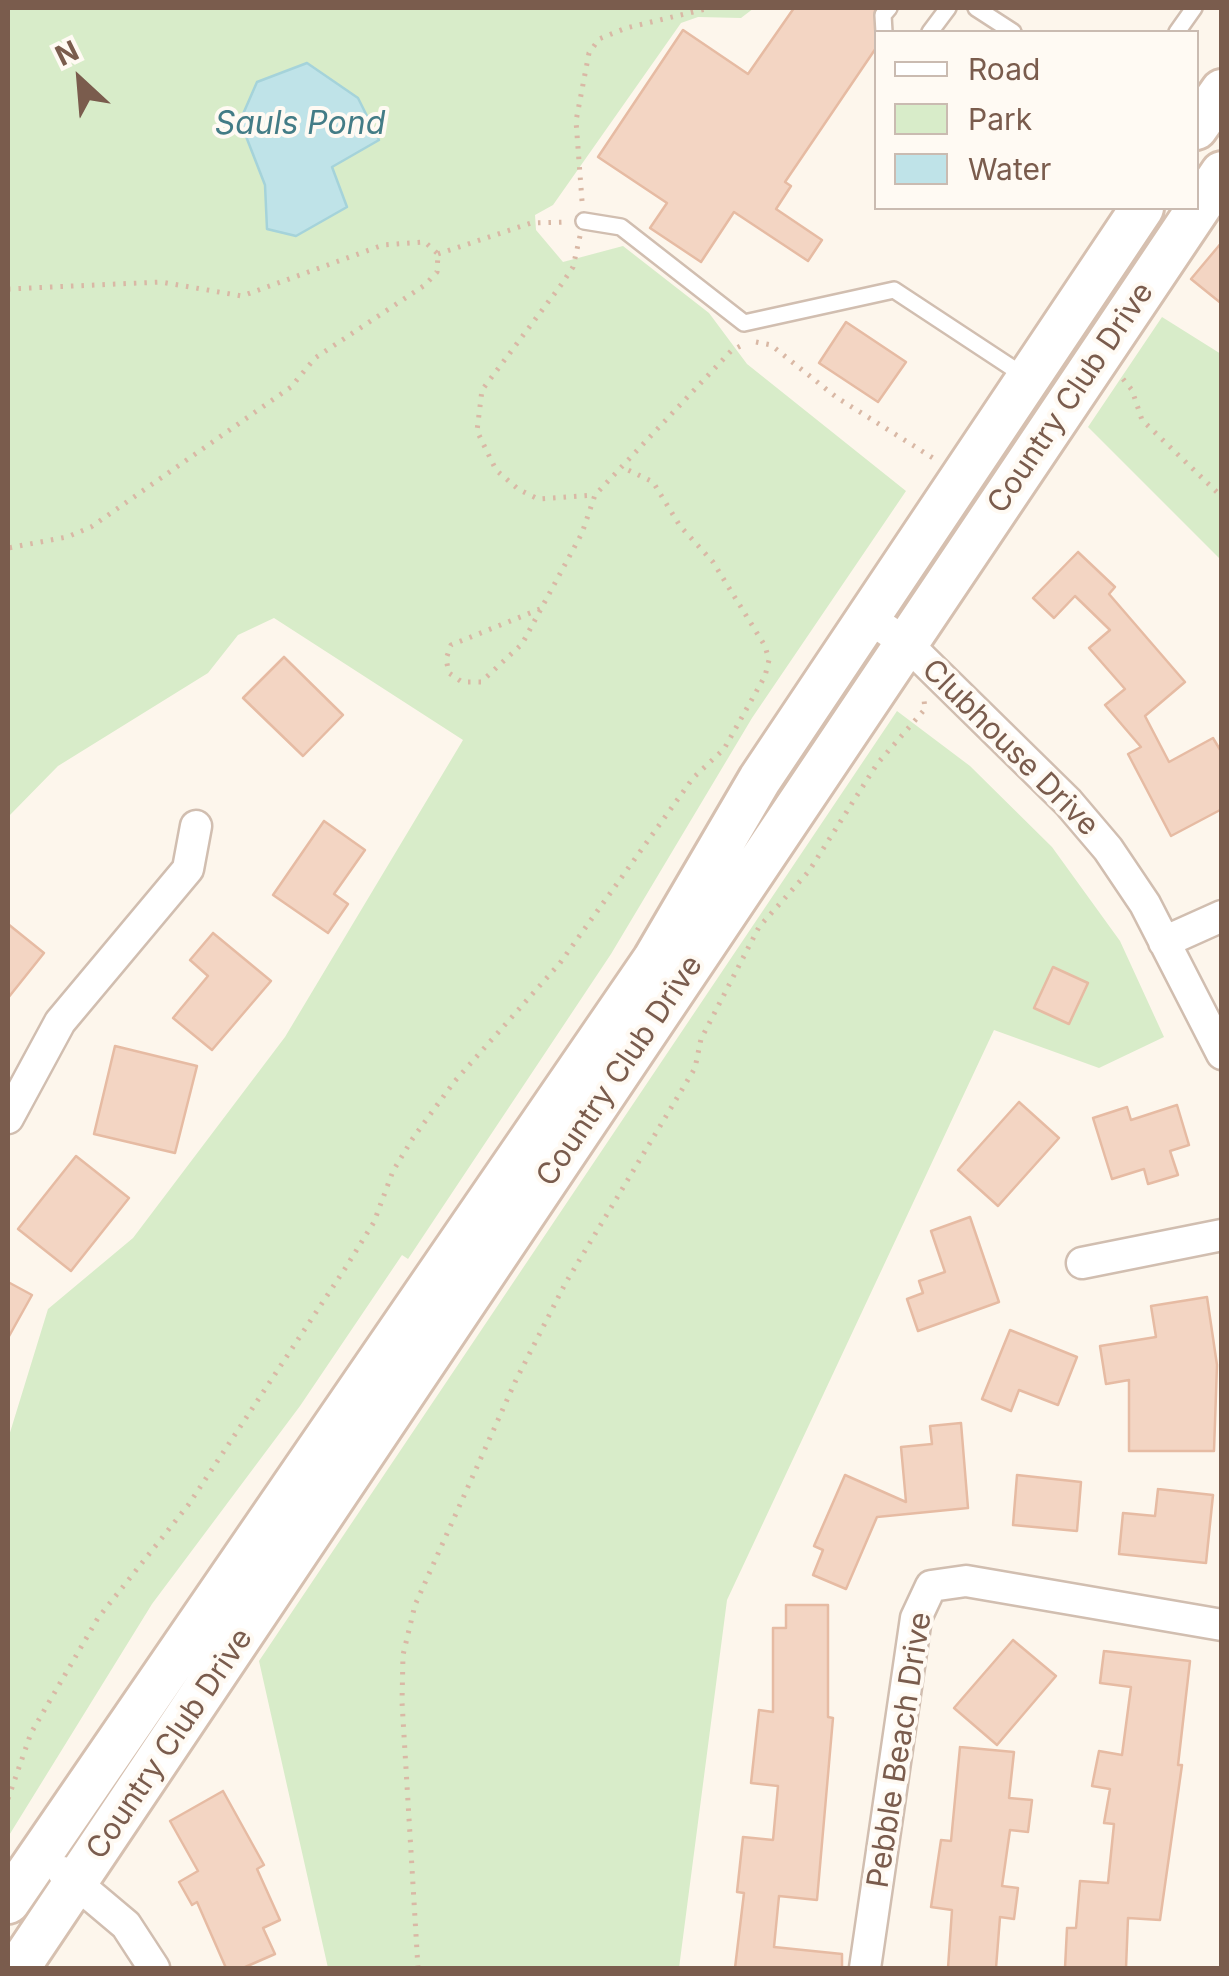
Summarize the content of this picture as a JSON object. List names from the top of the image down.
{
  "streets": {
    "main road": ["Country Club Drive"],
    "street": ["Clubhouse Drive", "Pebble Beach Drive"]
  },
  "crossings": [
    ["Country Club Drive", "Clubhouse Drive"]
  ],
  "water": ["Sauls Pond"],
  "legend": ["Road", "Park", "Water"],
  "north": "top left"
}
